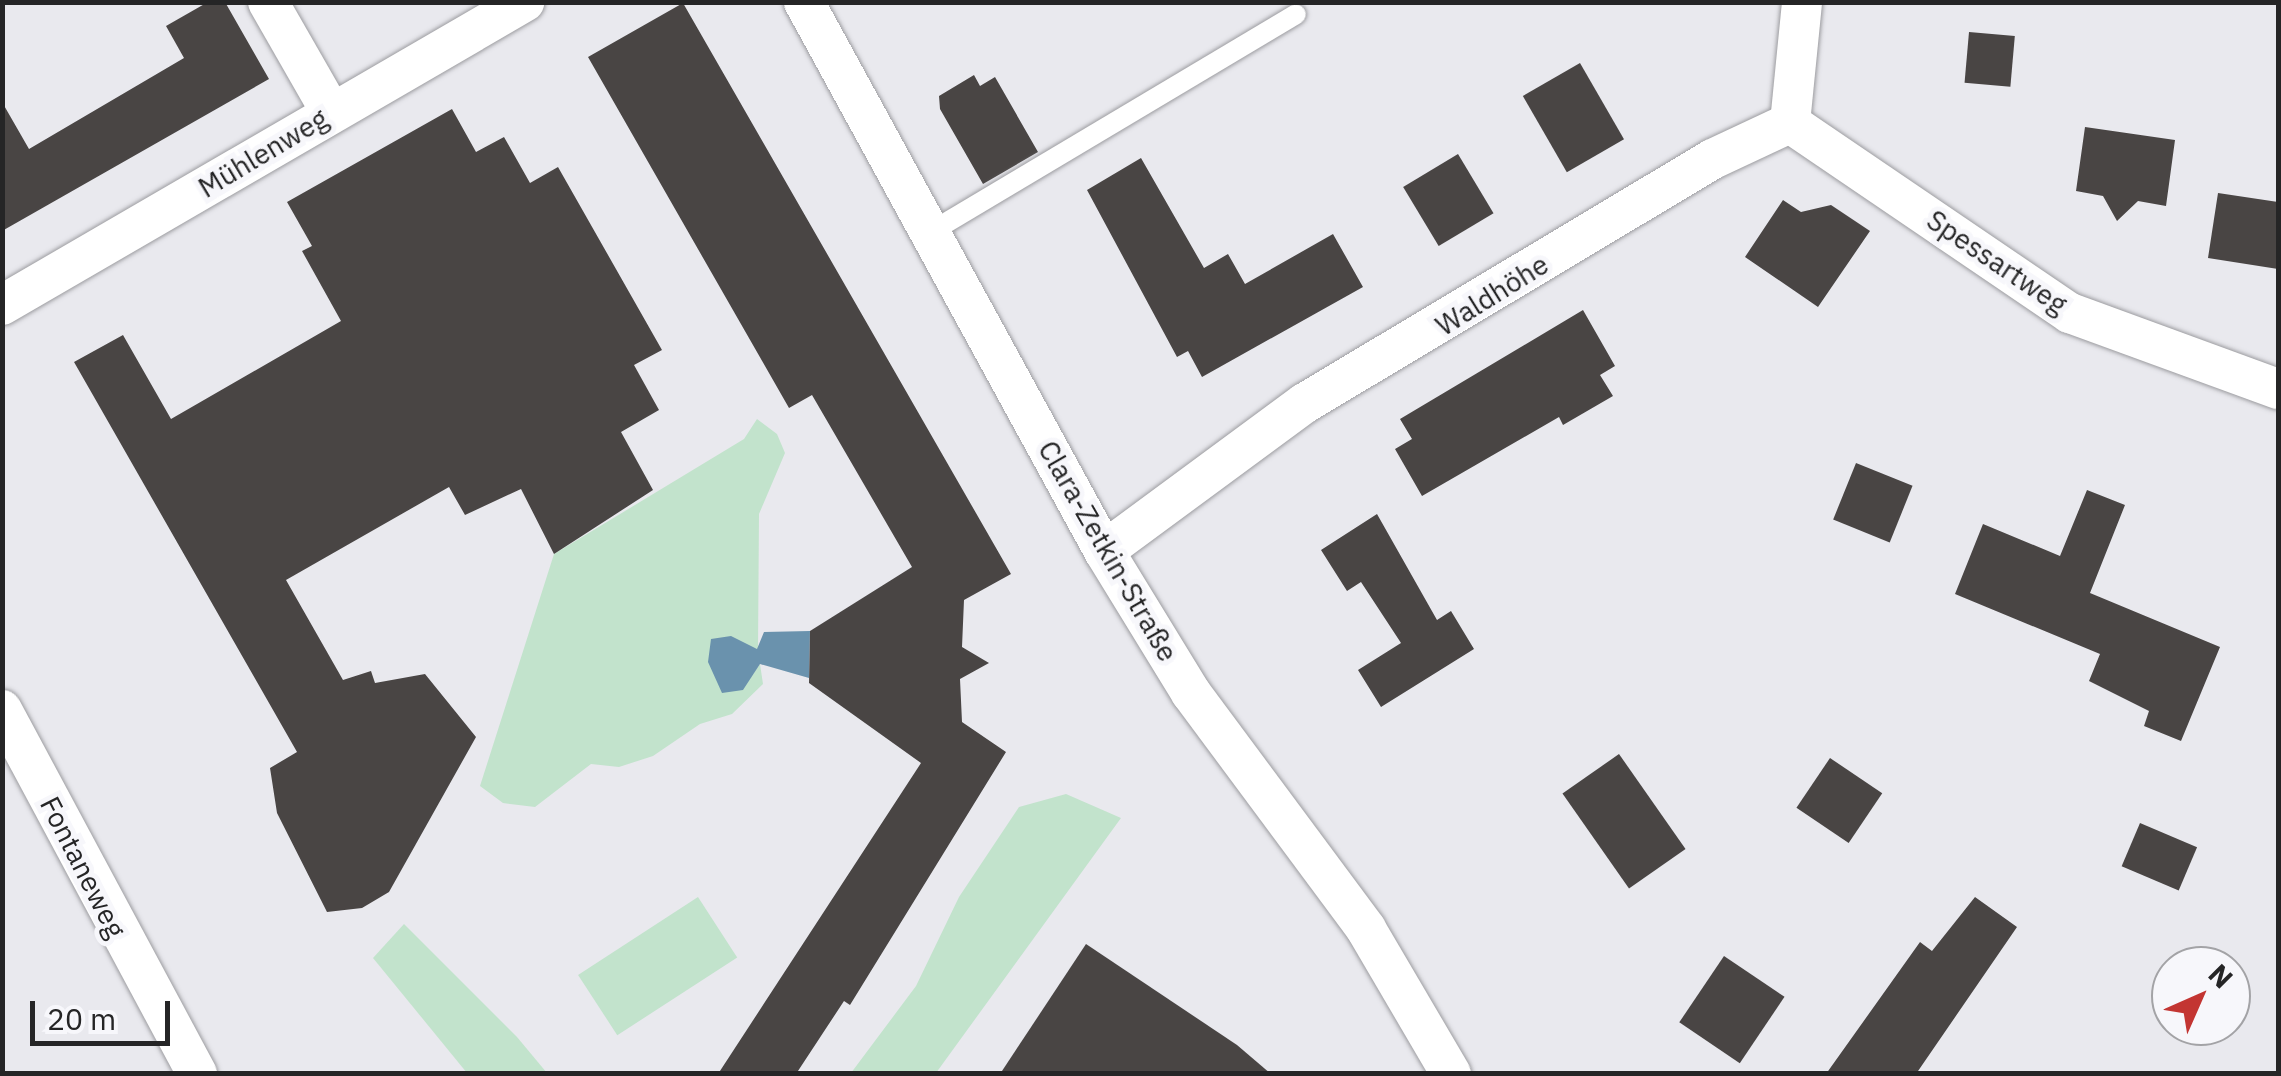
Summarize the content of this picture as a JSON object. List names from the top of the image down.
{
  "streets": {
    "street": [
      "Mühlenweg",
      "Spessartweg",
      "Waldhöhe",
      "Clara-Zetkin-Straße",
      "Fontaneweg"
    ]
  },
  "crossings": [
    ["Spessartweg", "Waldhöhe"],
    ["Waldhöhe", "Clara-Zetkin-Straße"]
  ],
  "scale_bar": "20 m",
  "north": "top right"
}
